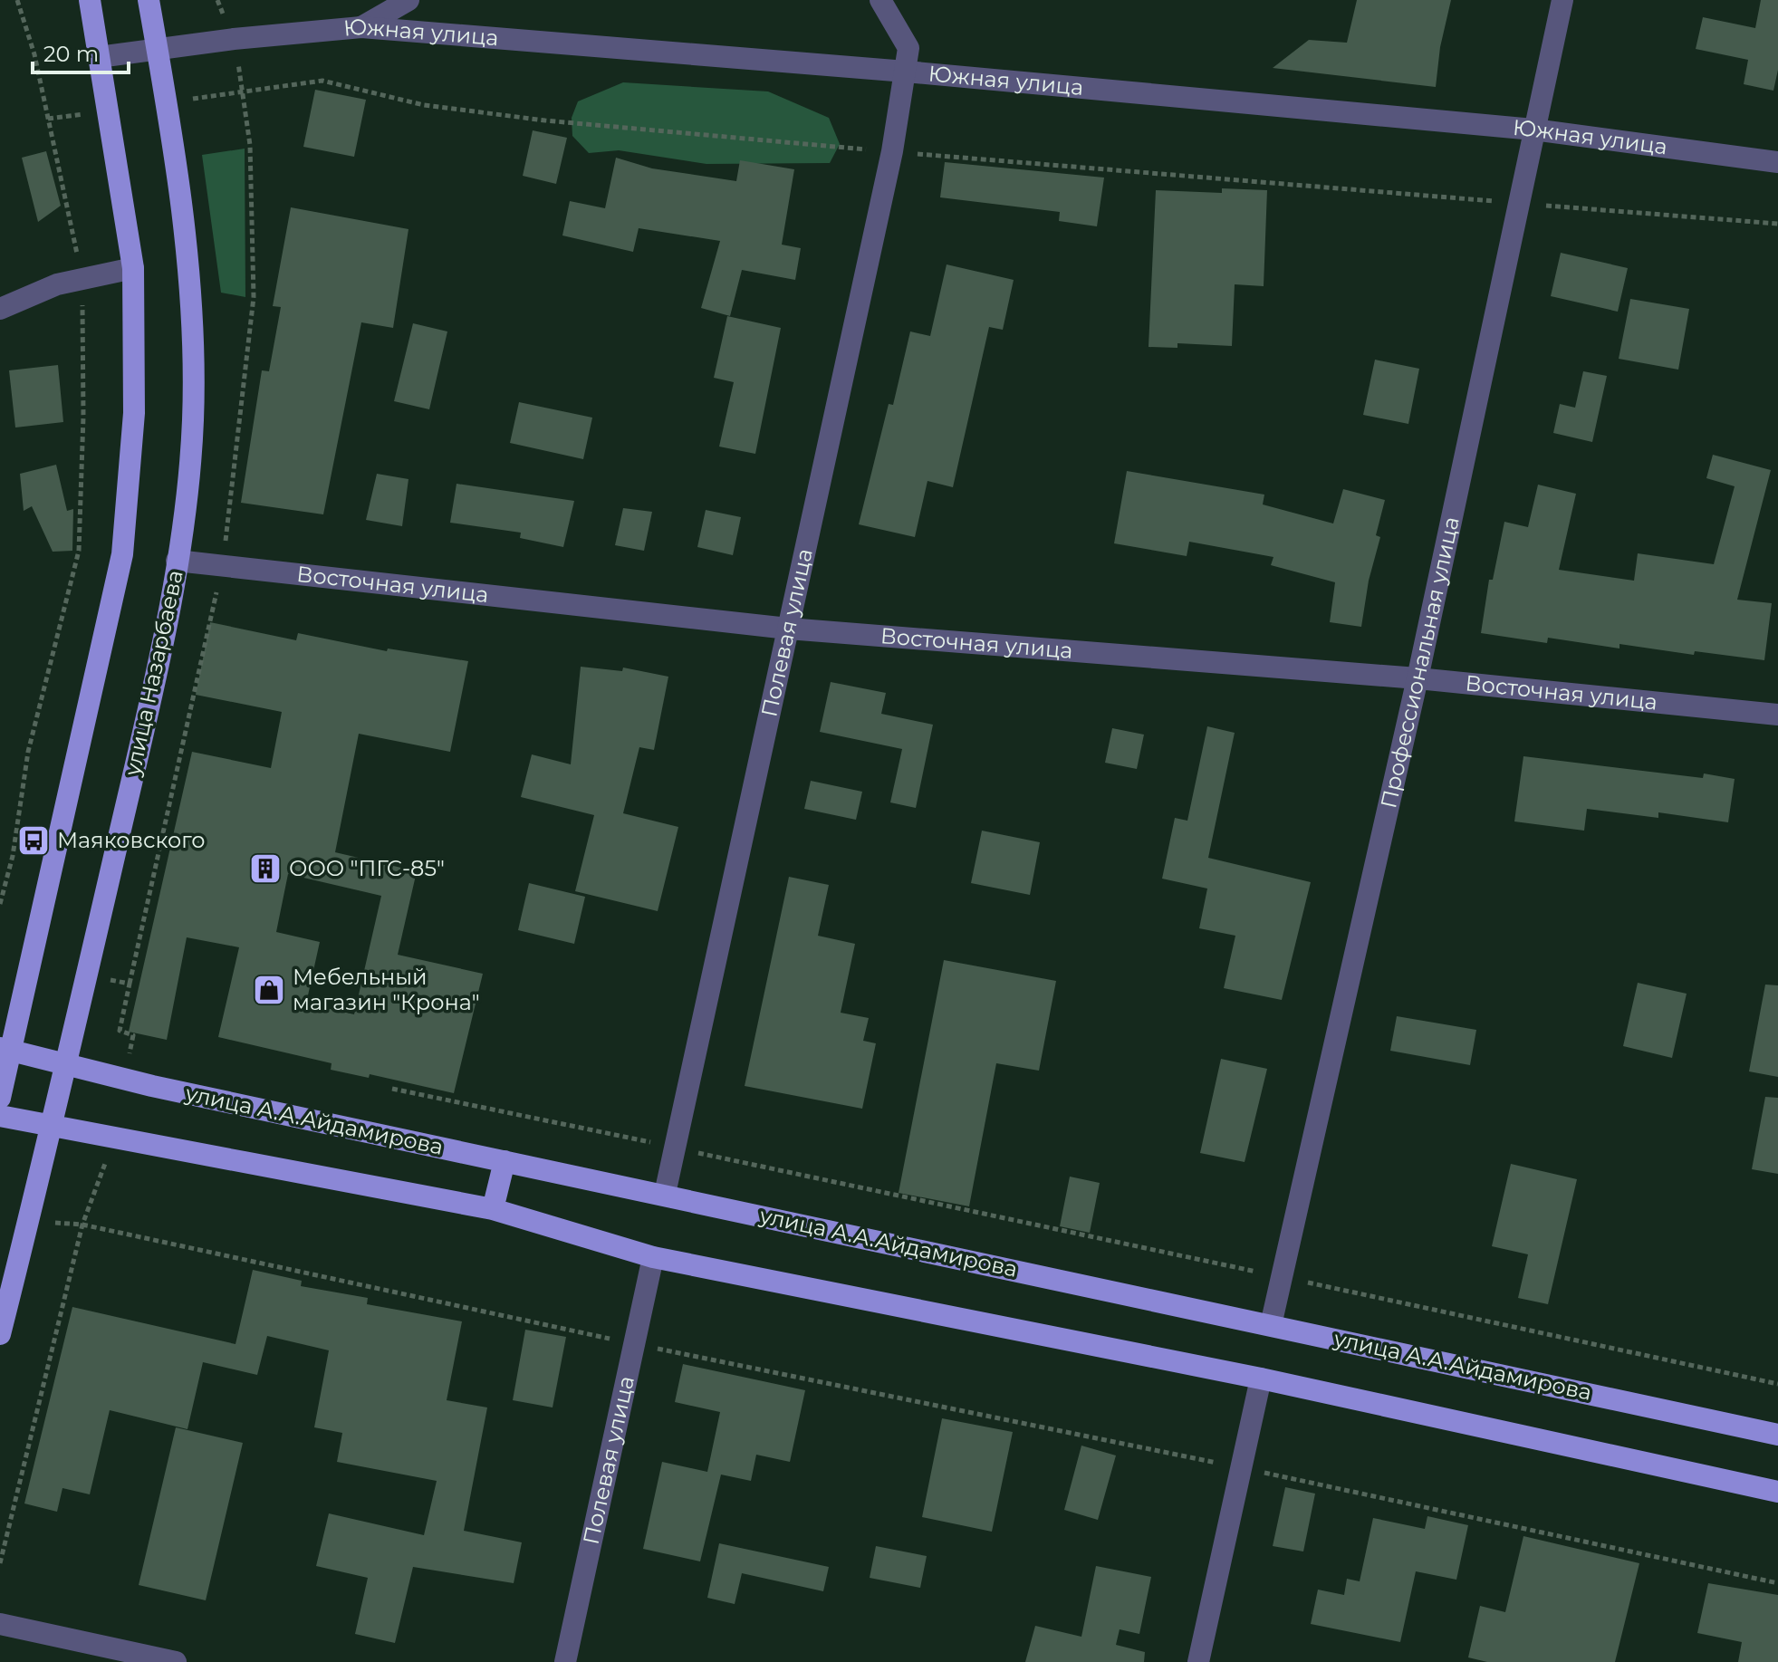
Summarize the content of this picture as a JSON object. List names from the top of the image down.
{
  "streets": {
    "main road": ["улица Назарбаева", "улица А.А.Айдамирова"],
    "street": [
      "Южная улица",
      "Восточная улица",
      "Полевая улица",
      "Профессиональная улица"
    ]
  },
  "crossings": [
    ["Южная улица", "Полевая улица"],
    ["Южная улица", "Профессиональная улица"],
    ["Южная улица", "улица Назарбаева"],
    ["Восточная улица", "Полевая улица"],
    ["Восточная улица", "Профессиональная улица"],
    ["Восточная улица", "улица Назарбаева"],
    ["Полевая улица", "улица А.А.Айдамирова"],
    ["Профессиональная улица", "улица А.А.Айдамирова"],
    ["улица Назарбаева", "улица А.А.Айдамирова"]
  ],
  "places": {
    "bus stop": ["Маяковского"],
    "building": ["ООО \"ПГС-85\""],
    "shop": ["Мебельный магазин \"Крона\""]
  },
  "scale_bar": "20 m"
}
